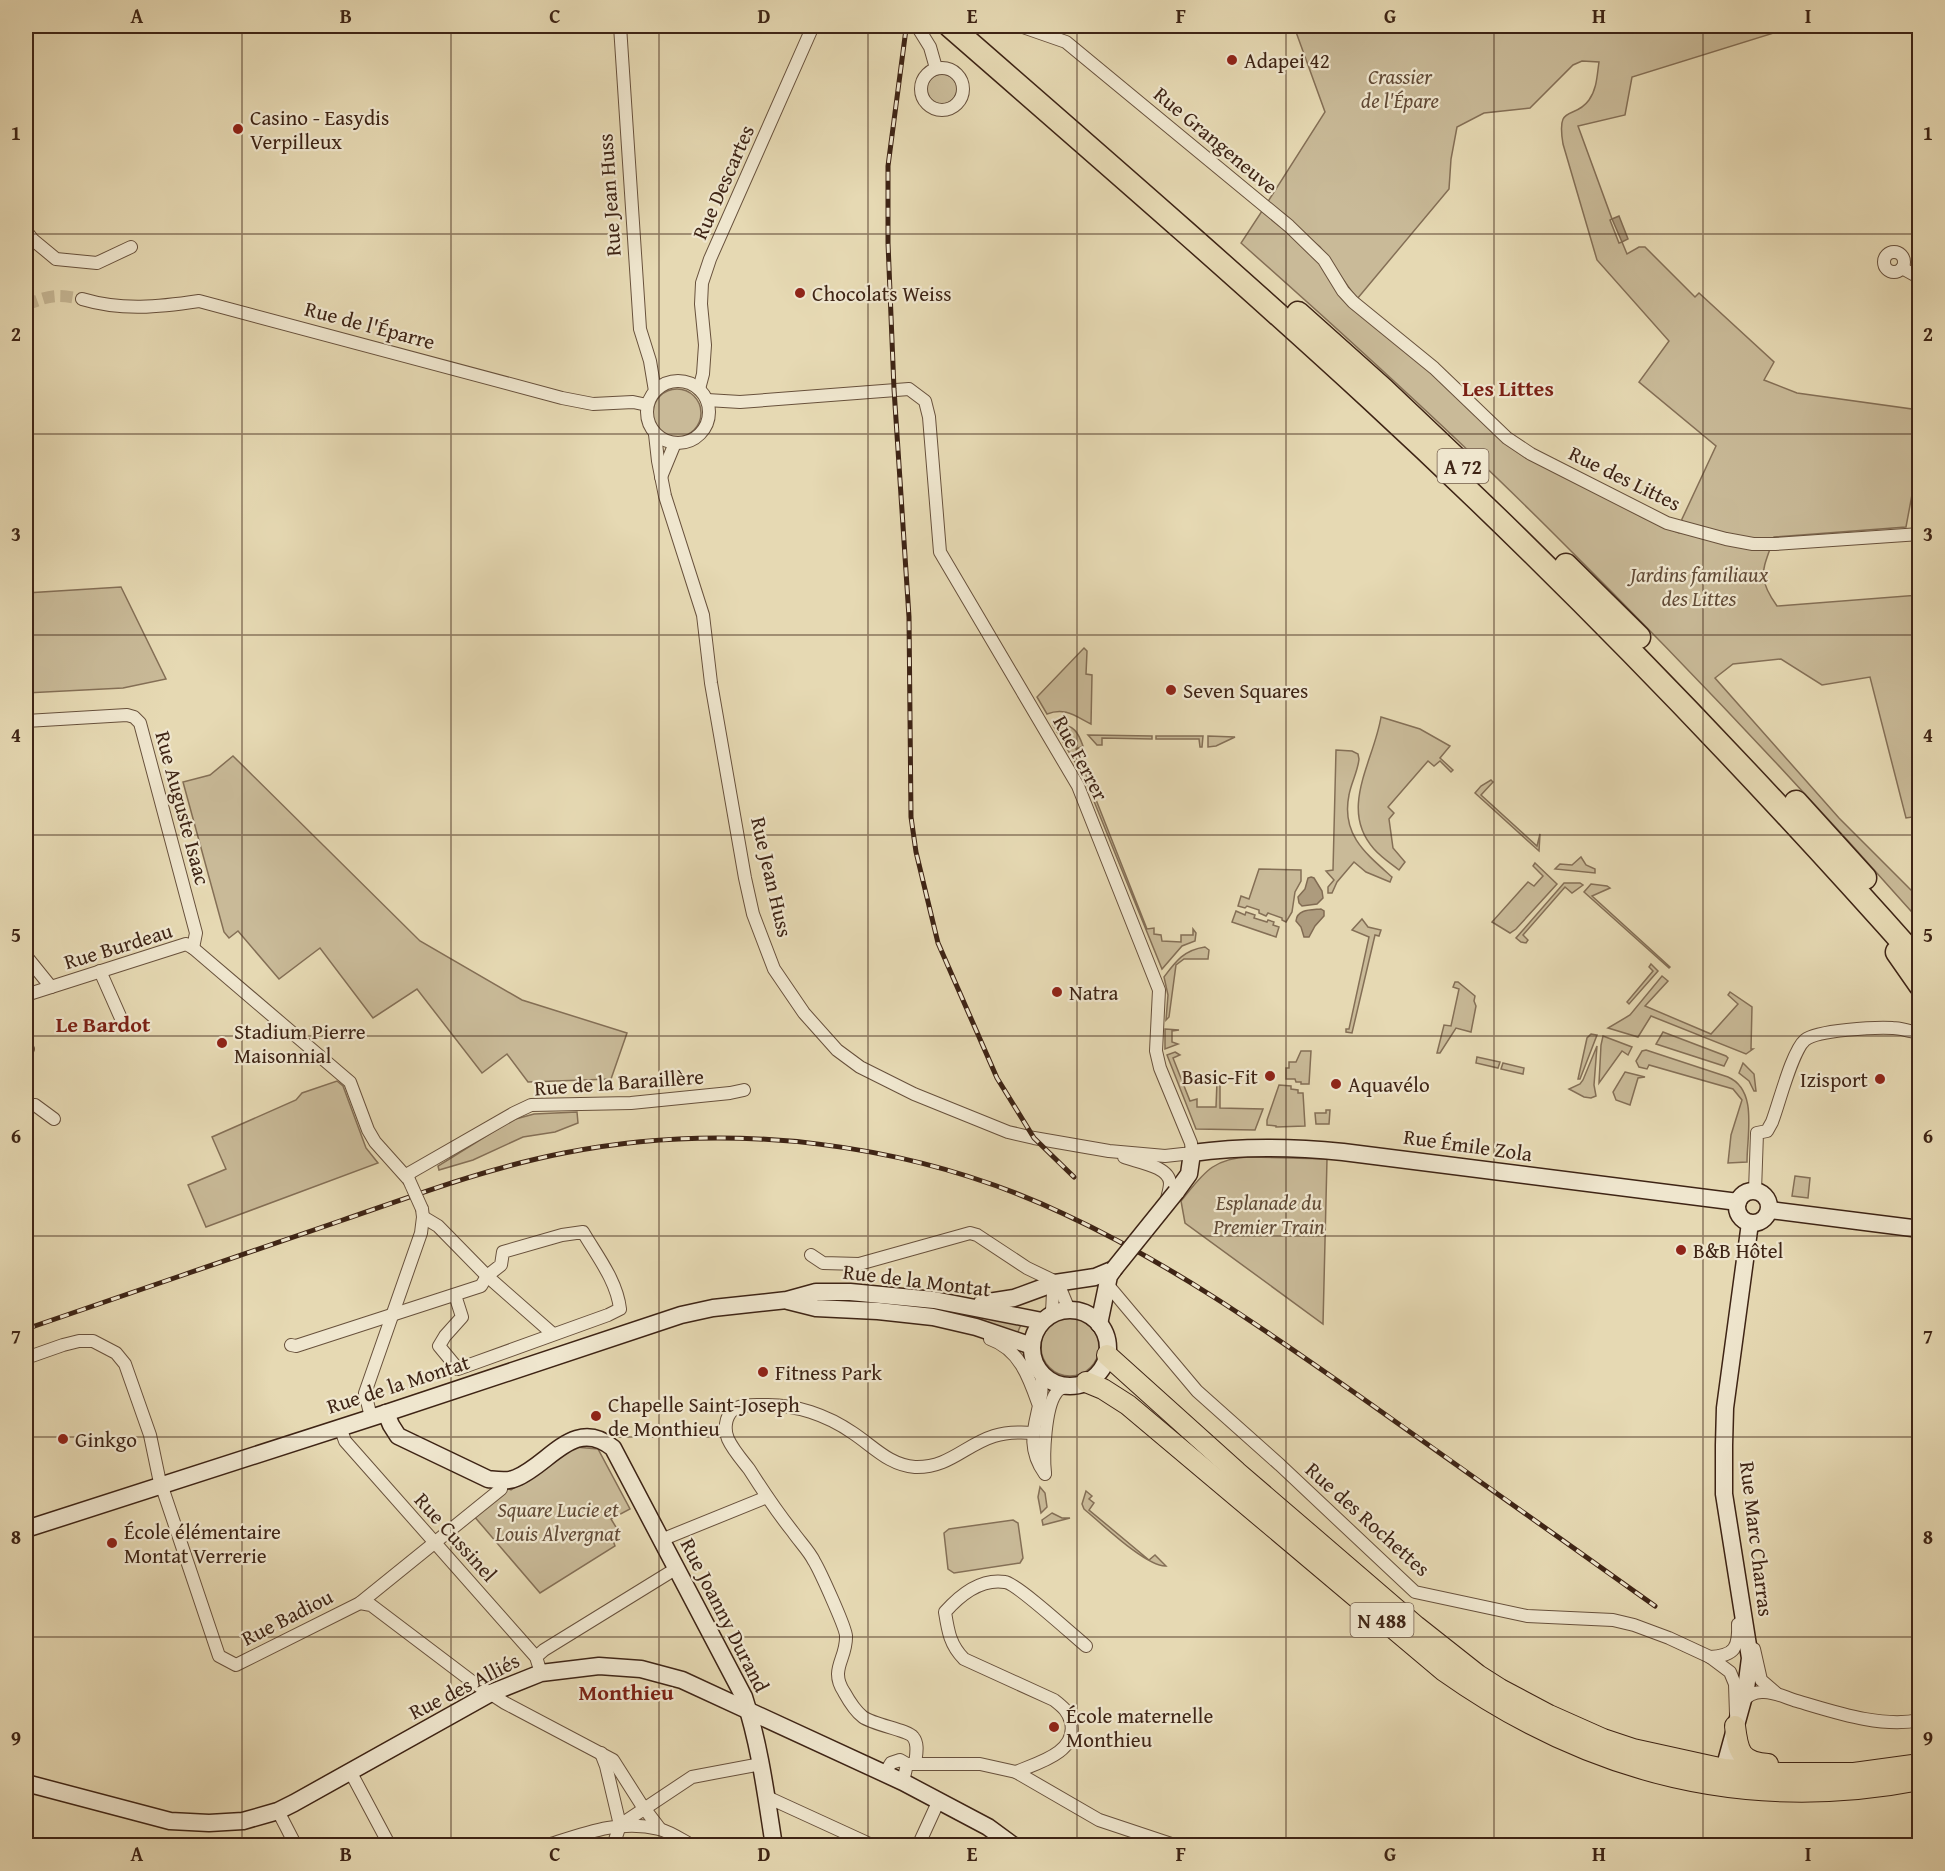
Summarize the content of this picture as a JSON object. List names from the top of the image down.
{
  "streets": {
    "highway": ["A 72"],
    "main road": [
      "Rue Émile Zola",
      "Rue de la Montat",
      "Rue Marc Charras",
      "Rue Joanny Durand",
      "N 488",
      "Rue des Alliés"
    ],
    "street": [
      "Rue Grangeneuve",
      "Rue Descartes",
      "Rue Jean Huss",
      "Rue de l'Éparre",
      "Rue des Littes",
      "Rue Ferrer",
      "Rue Auguste Isaac",
      "Rue Burdeau",
      "Rue de la Baraillère",
      "Rue des Rochettes",
      "Rue Cussinel",
      "Rue Badiou"
    ]
  },
  "crossings": [
    ["Rue Grangeneuve", "Rue des Littes"],
    ["Rue Descartes", "Rue Jean Huss"],
    ["Rue Descartes", "Rue de l'Éparre"],
    ["Rue Jean Huss", "Rue de l'Éparre"],
    ["Rue Jean Huss", "Rue Ferrer"],
    ["Rue Jean Huss", "Rue Émile Zola"],
    ["Rue Ferrer", "Rue Émile Zola"],
    ["Rue Auguste Isaac", "Rue Burdeau"],
    ["Rue Burdeau", "Rue de la Baraillère"],
    ["Rue Émile Zola", "Rue Marc Charras"],
    ["Rue de la Montat", "Rue Cussinel"],
    ["Rue de la Montat", "Rue Badiou"],
    ["Rue de la Montat", "N 488"],
    ["Rue des Rochettes", "Rue Marc Charras"],
    ["Rue Cussinel", "Rue des Alliés"],
    ["Rue Marc Charras", "N 488"],
    ["Rue Joanny Durand", "Rue des Alliés"],
    ["Rue Badiou", "Rue des Alliés"]
  ],
  "districts": ["Les Littes", "Le Bardot", "Monthieu"],
  "parks": [
    "Crassier de l'Épare",
    "Jardins familiaux des Littes",
    "Esplanade du Premier Train",
    "Square Lucie et Louis Alvergnat"
  ],
  "places": [
    "Adapei 42",
    "Casino - Easydis Verpilleux",
    "Chocolats Weiss",
    "Seven Squares",
    "Natra",
    "Stadium Pierre Maisonnial",
    "Basic-Fit",
    "Izisport",
    "Aquavélo",
    "B&B Hôtel",
    "Fitness Park",
    "Chapelle Saint-Joseph de Monthieu",
    "Ginkgo",
    "École élémentaire Montat Verrerie",
    "École maternelle Monthieu"
  ],
  "grid": {
    "columns": [
      "A",
      "B",
      "C",
      "D",
      "E",
      "F",
      "G",
      "H",
      "I"
    ],
    "rows": [
      "1",
      "2",
      "3",
      "4",
      "5",
      "6",
      "7",
      "8",
      "9"
    ]
  }
}
